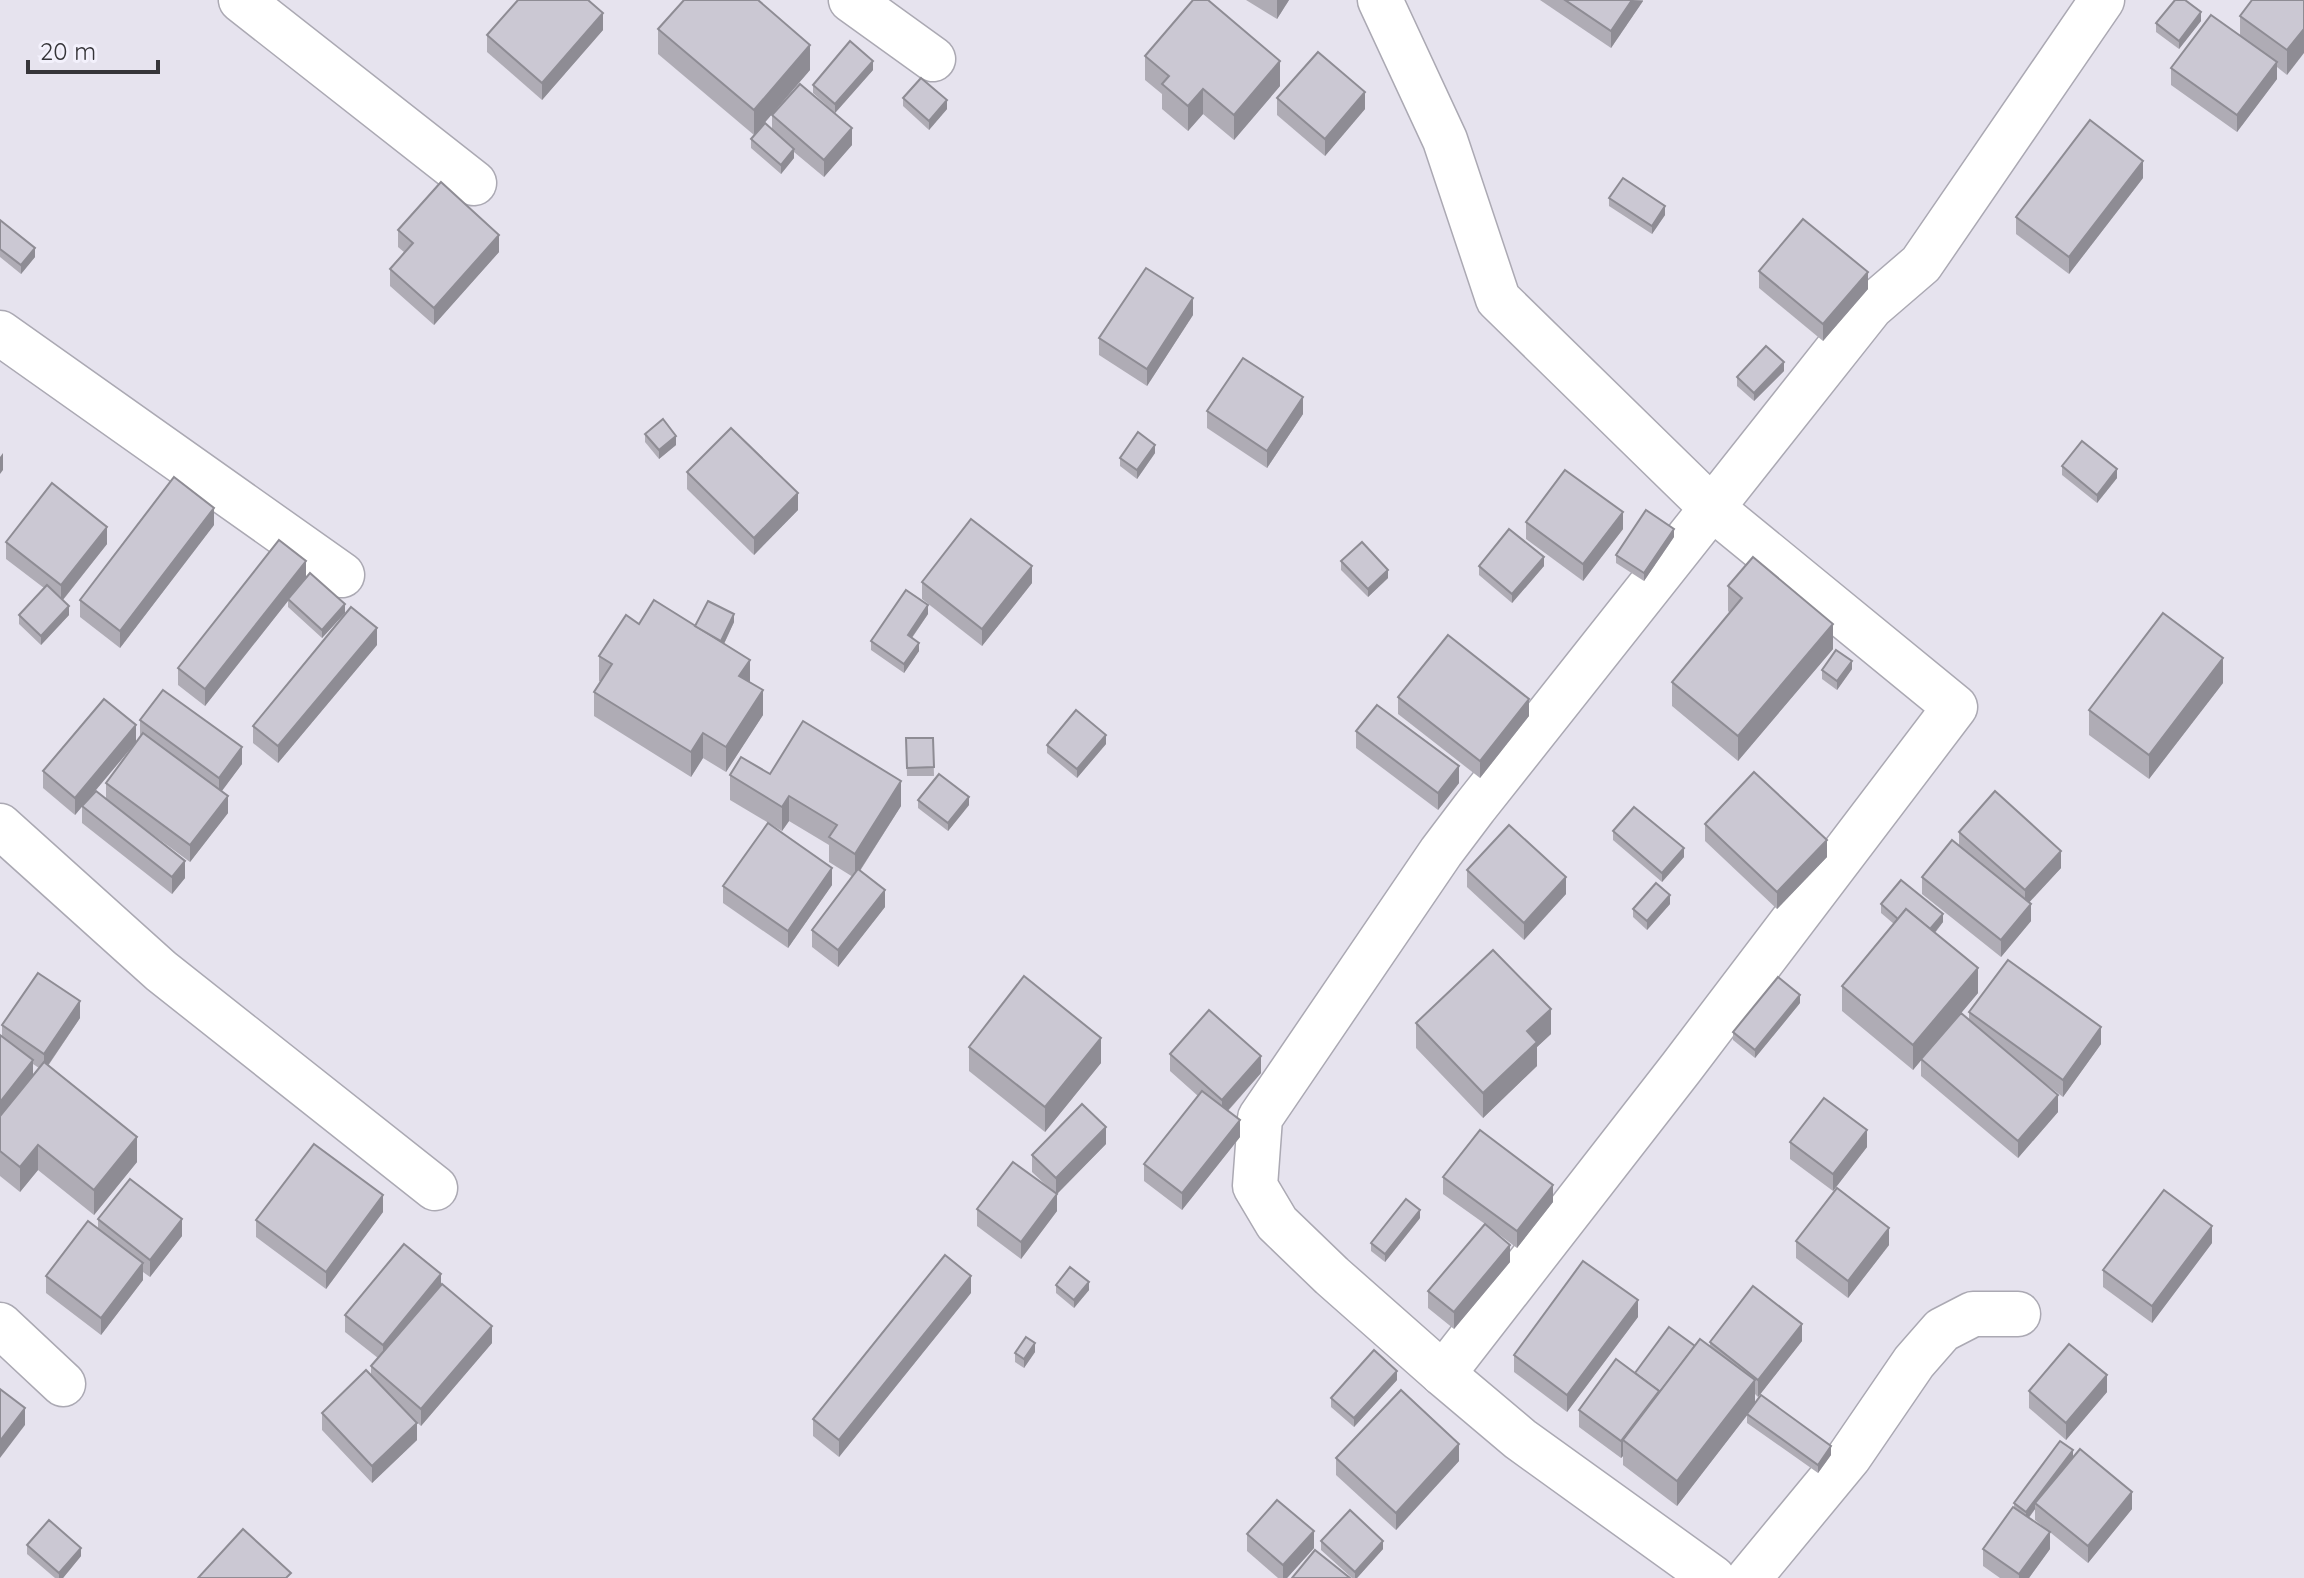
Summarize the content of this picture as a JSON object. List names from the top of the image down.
{
  "scale_bar": "20 m"
}
